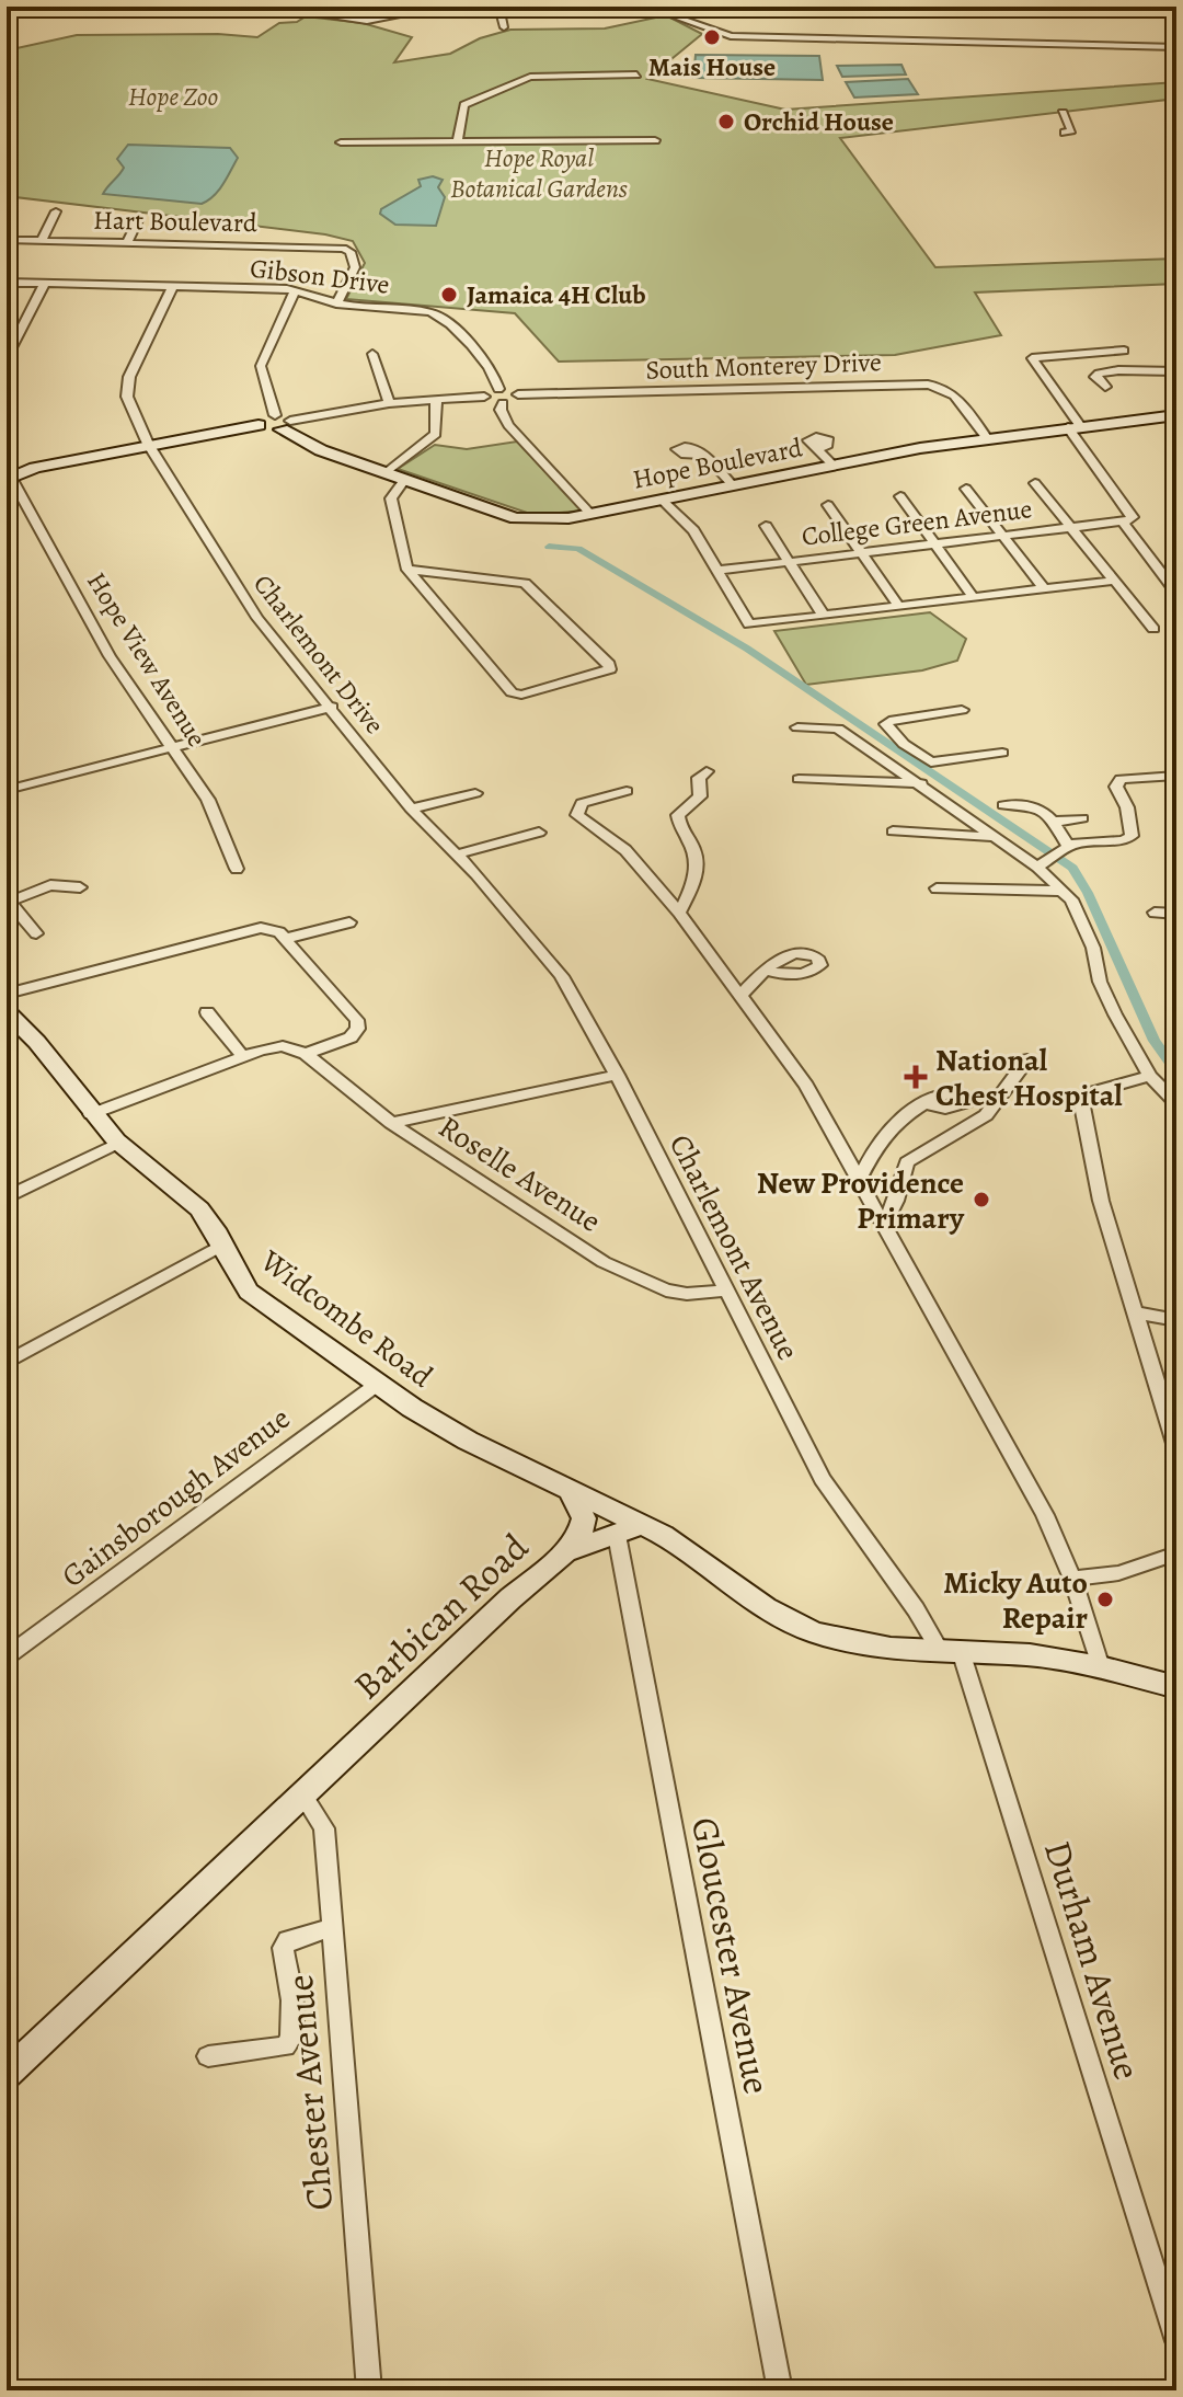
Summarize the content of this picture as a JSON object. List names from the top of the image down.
{
  "streets": {
    "street": [
      "Hart Boulevard",
      "Gibson Drive",
      "South Monterey Drive",
      "Hope Boulevard",
      "College Green Avenue",
      "Charlemont Drive",
      "Hope View Avenue",
      "Roselle Avenue",
      "Charlemont Avenue",
      "Widcombe Road",
      "Gainsborough Avenue",
      "Barbican Road",
      "Gloucester Avenue",
      "Durham Avenue",
      "Chester Avenue"
    ]
  },
  "crossings": [
    ["Hart Boulevard", "Gibson Drive"],
    ["Gibson Drive", "Charlemont Drive"],
    ["South Monterey Drive", "Hope Boulevard"],
    ["Hope Boulevard", "Charlemont Drive"],
    ["Charlemont Drive", "Charlemont Avenue"],
    ["Roselle Avenue", "Charlemont Avenue"],
    ["Charlemont Avenue", "Durham Avenue"],
    ["Widcombe Road", "Gainsborough Avenue"],
    ["Widcombe Road", "Barbican Road"],
    ["Widcombe Road", "Gloucester Avenue"],
    ["Barbican Road", "Gloucester Avenue"],
    ["Barbican Road", "Chester Avenue"]
  ],
  "parks": ["Hope Zoo", "Hope Royal Botanical Gardens"],
  "places": {
    "other": [
      "Mais House",
      "Orchid House",
      "Jamaica 4H Club",
      "New Providence Primary",
      "Micky Auto Repair"
    ],
    "health": ["National Chest Hospital"]
  }
}
